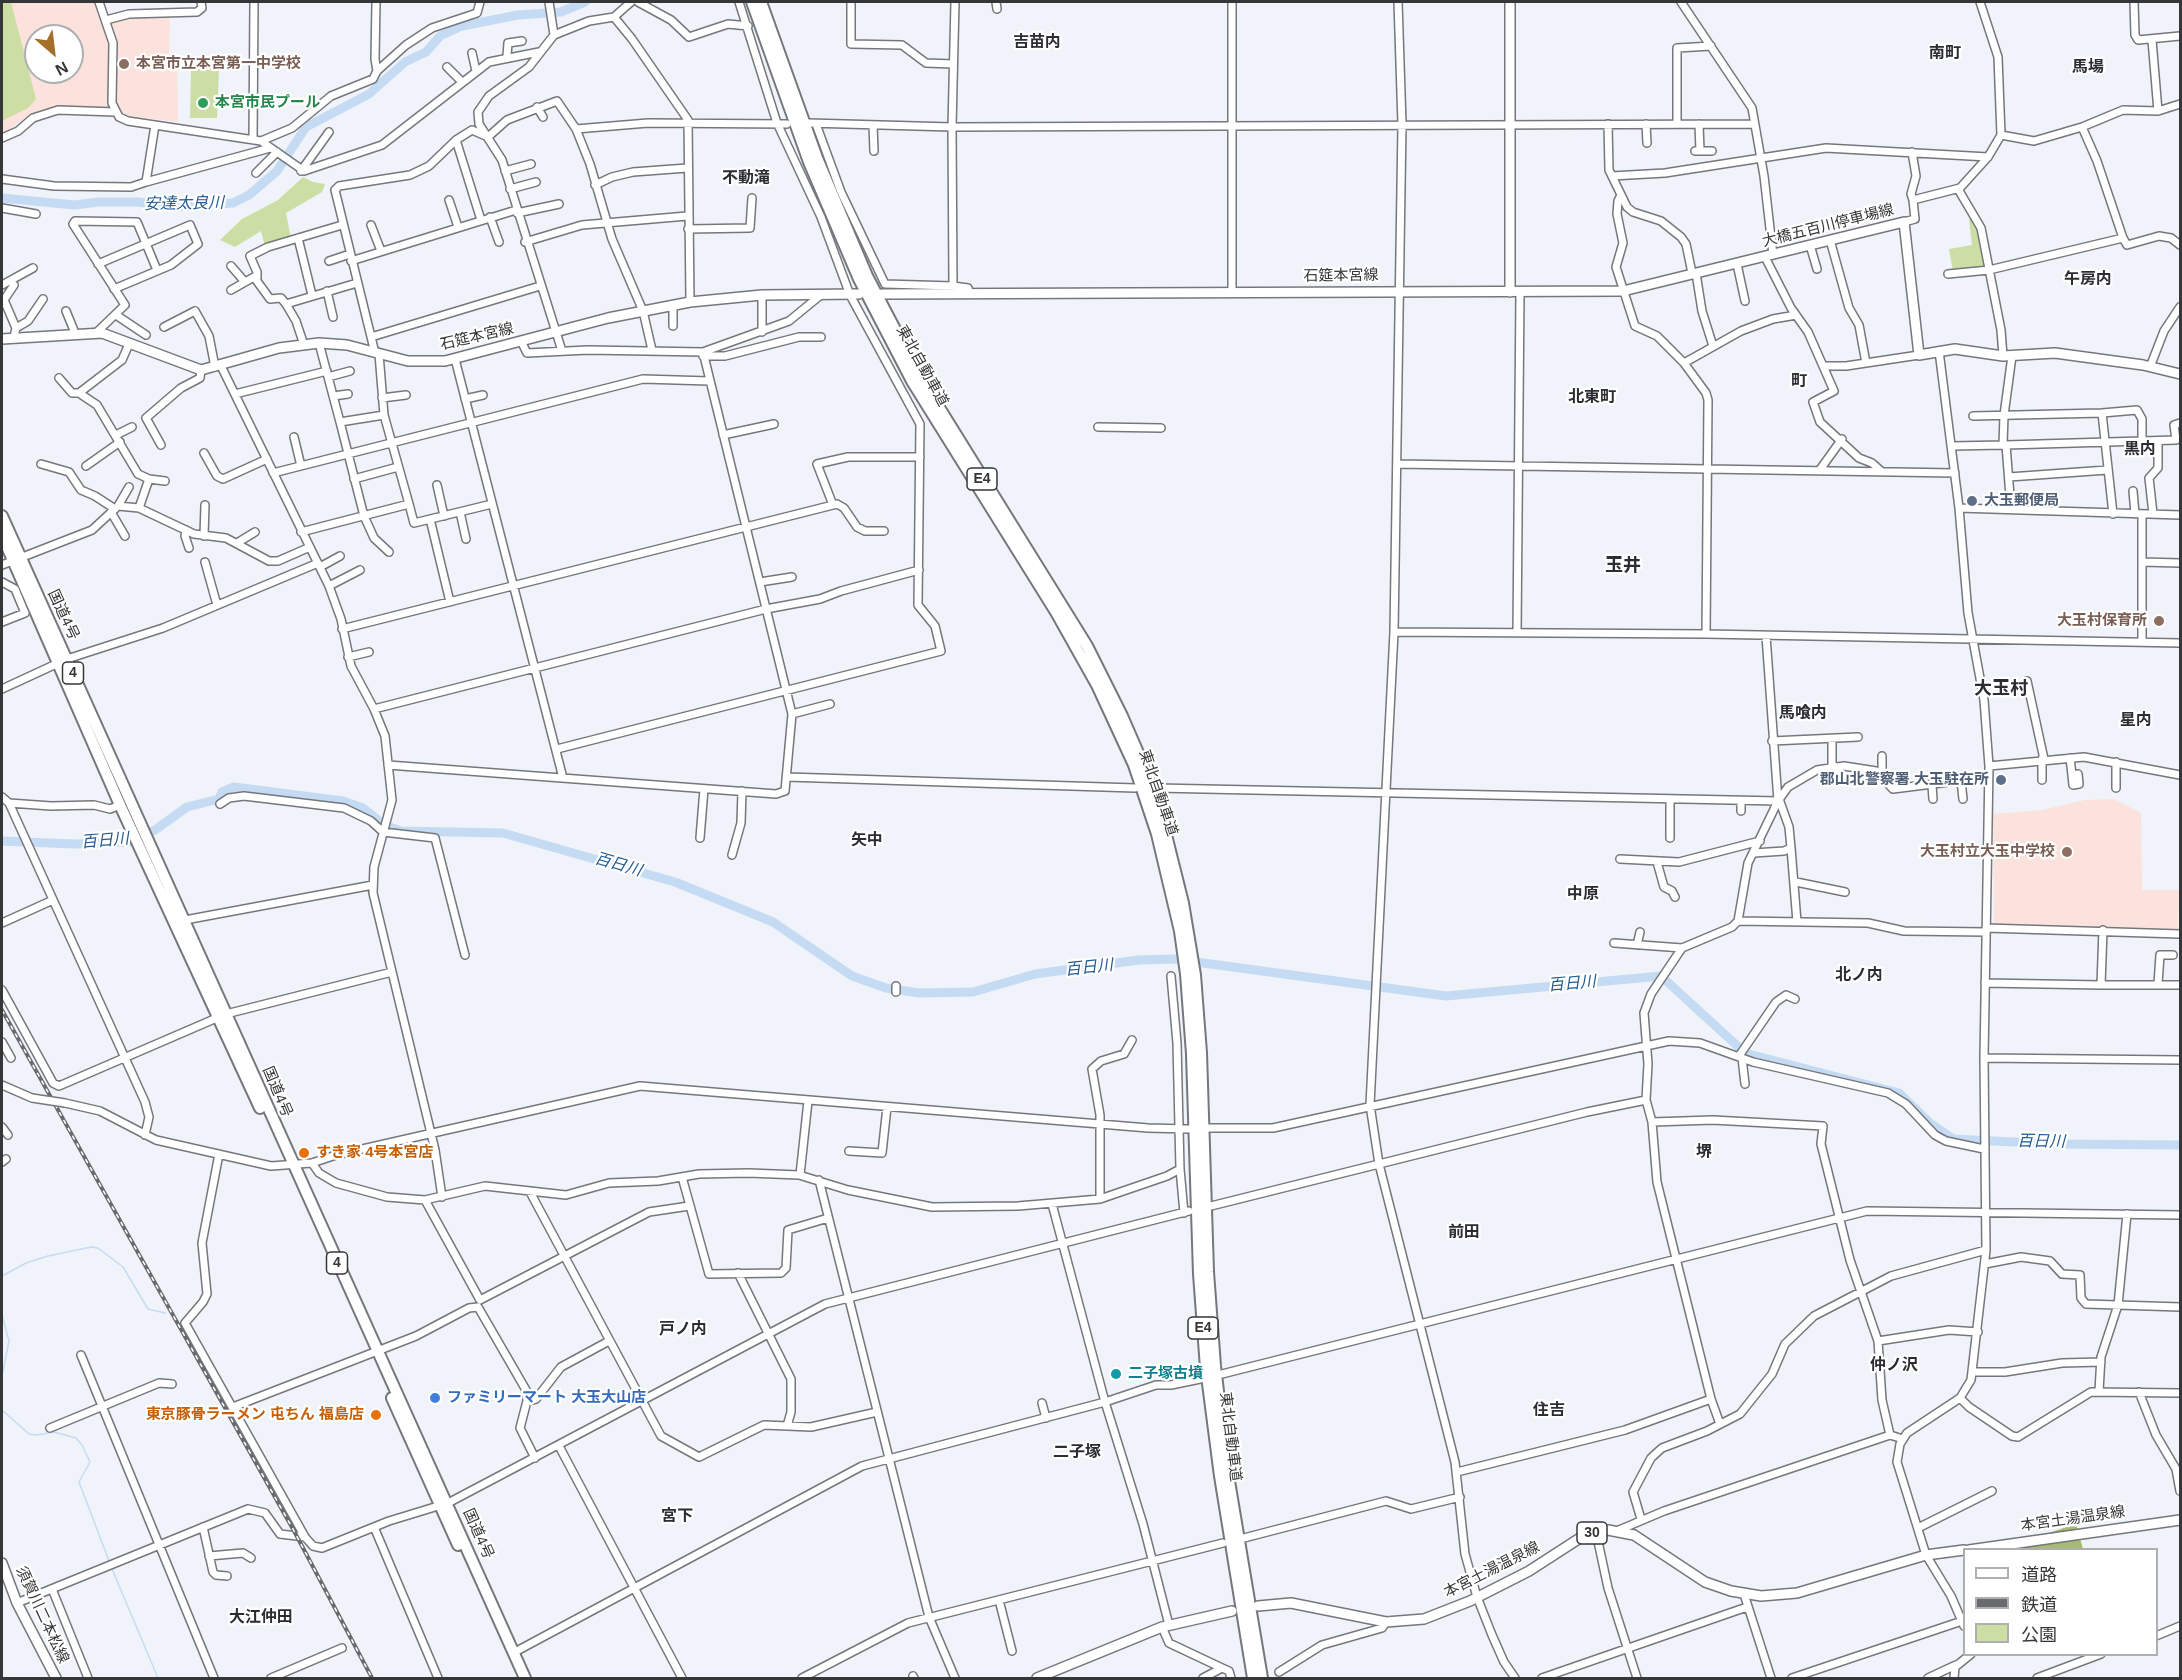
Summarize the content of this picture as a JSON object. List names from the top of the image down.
{
  "streets": {
    "highway": [
      "東北自動車道",
      "E4",
      "国道4号",
      "4"
    ],
    "main road": [
      "大橋五百川停車場線",
      "石筵本宮線",
      "本宮土湯温泉線",
      "30",
      "須賀川二本松線"
    ]
  },
  "crossings": [
    ["大橋五百川停車場線", "石筵本宮線"]
  ],
  "districts": [
    "吉苗内",
    "南町",
    "馬場",
    "不動滝",
    "午房内",
    "町",
    "北東町",
    "黒内",
    "玉井",
    "大玉村",
    "馬喰内",
    "星内",
    "矢中",
    "中原",
    "北ノ内",
    "堺",
    "前田",
    "戸ノ内",
    "仲ノ沢",
    "住吉",
    "二子塚",
    "宮下",
    "大江仲田"
  ],
  "water": ["安達太良川", "百日川"],
  "places": [
    "本宮市立本宮第一中学校",
    "本宮市民プール",
    "大玉郵便局",
    "大玉村保育所",
    "郡山北警察署 大玉駐在所",
    "大玉村立大玉中学校",
    "すき家 4号本宮店",
    "二子塚古墳",
    "ファミリーマート 大玉大山店",
    "東京豚骨ラーメン 屯ちん 福島店"
  ],
  "legend": ["道路", "鉄道", "公園"],
  "north": "bottom right"
}
